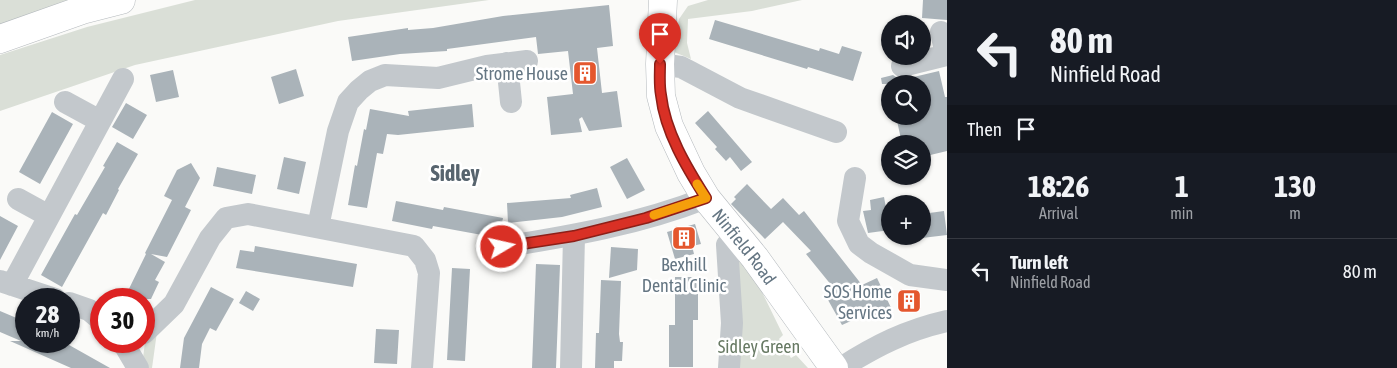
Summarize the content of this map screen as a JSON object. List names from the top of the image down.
{
  "streets": {
    "main road": ["Ninfield Road"]
  },
  "districts": ["Sidley"],
  "parks": ["Sidley Green"],
  "places": {
    "building": ["Strome House", "Bexhill Dental Clinic", "SOS Home Services"]
  },
  "page": {
    "turn": ["80 m", "Ninfield Road"],
    "map_buttons": "+",
    "then": "Then",
    "eta": [
      "18:26",
      "Arrival",
      "1",
      "min",
      "130",
      "m"
    ],
    "list": [
      {
        "name": "Turn left",
        "note": "Ninfield Road",
        "value": "80 m"
      }
    ],
    "speed": "28 km/h",
    "limit": "30"
  }
}
